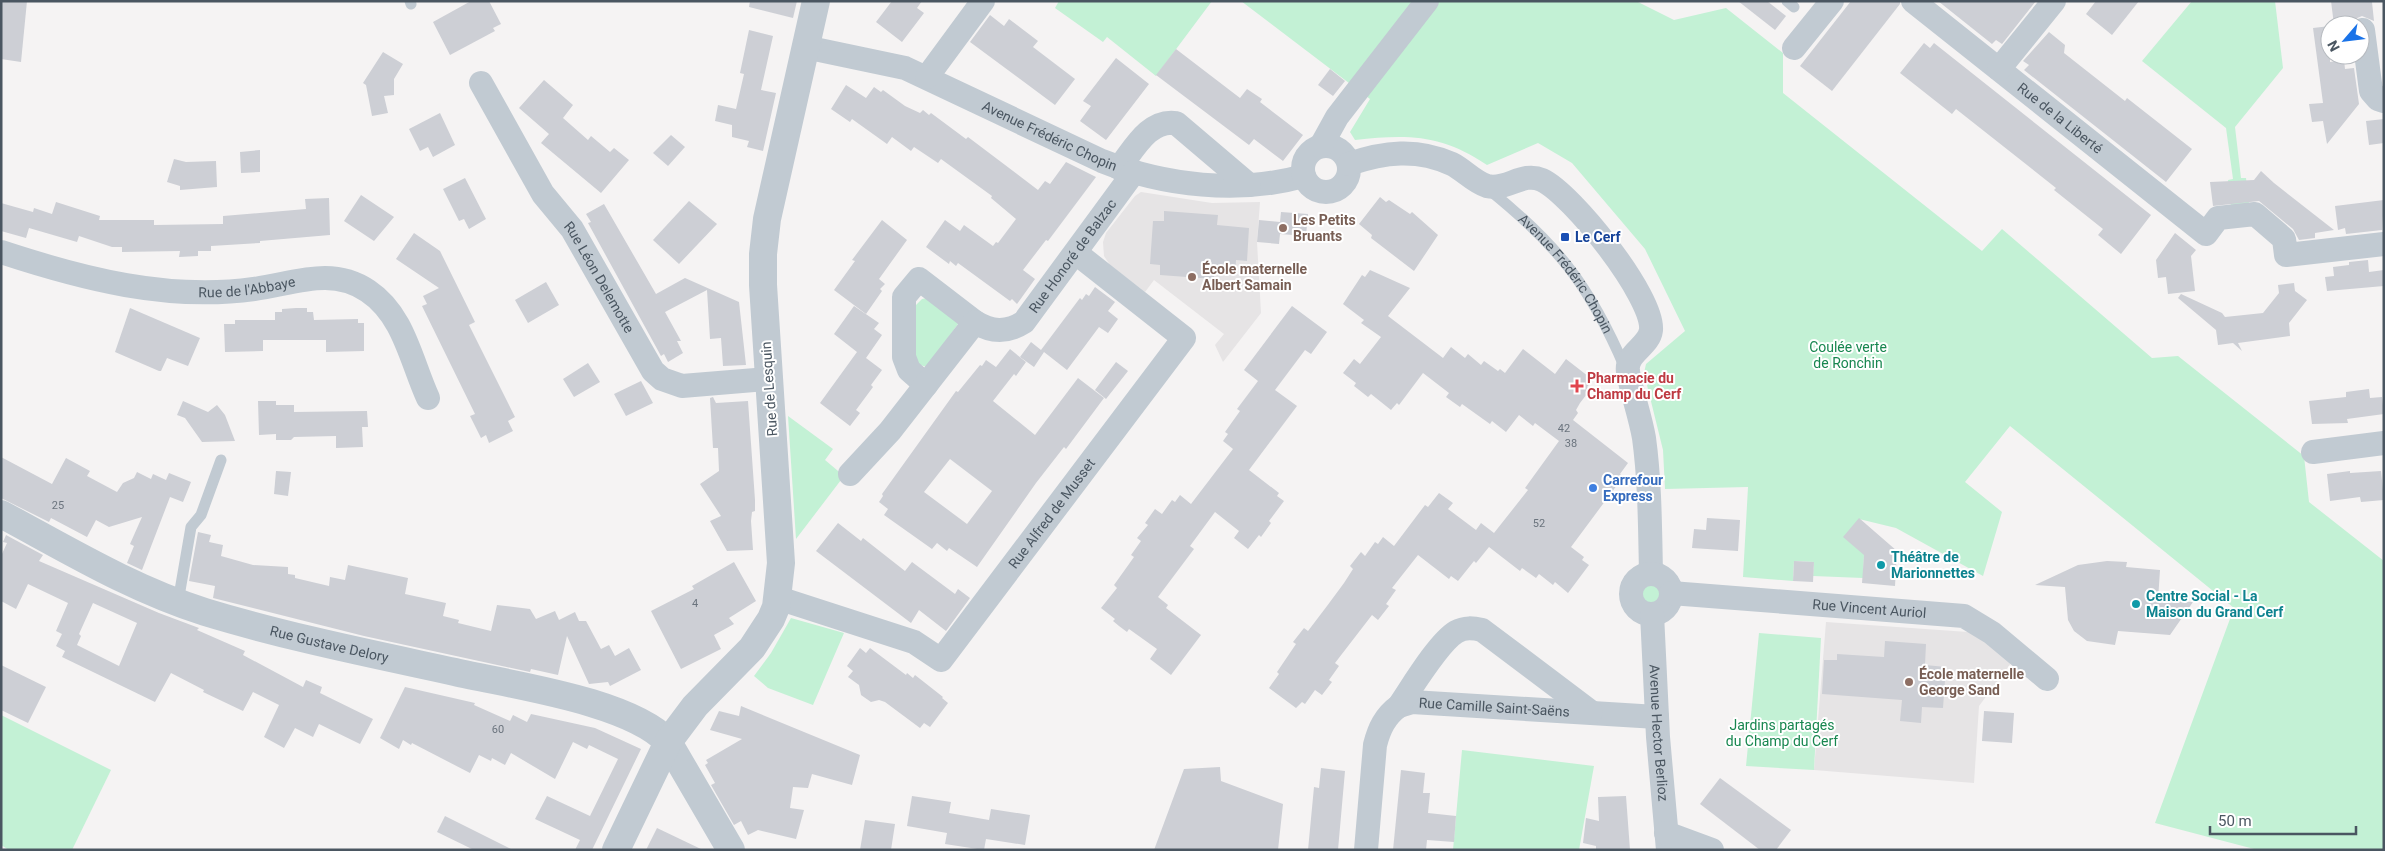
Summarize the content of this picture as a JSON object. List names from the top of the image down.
{
  "streets": {
    "street": [
      "Rue de la Liberté",
      "Avenue Frédéric Chopin",
      "Rue Honoré de Balzac",
      "Rue Léon Delemotte",
      "Rue de l'Abbaye",
      "Rue de Lesquin",
      "Rue Alfred de Musset",
      "Rue Vincent Auriol",
      "Rue Gustave Delory",
      "Rue Camille Saint-Saëns",
      "Avenue Hector Berlioz"
    ]
  },
  "crossings": [
    ["Avenue Frédéric Chopin", "Rue Honoré de Balzac"],
    ["Avenue Frédéric Chopin", "Rue de Lesquin"],
    ["Avenue Frédéric Chopin", "Rue Vincent Auriol"],
    ["Avenue Frédéric Chopin", "Avenue Hector Berlioz"],
    ["Rue Honoré de Balzac", "Rue Alfred de Musset"],
    ["Rue Léon Delemotte", "Rue de Lesquin"],
    ["Rue de Lesquin", "Rue Alfred de Musset"],
    ["Rue de Lesquin", "Rue Gustave Delory"],
    ["Rue Vincent Auriol", "Avenue Hector Berlioz"],
    ["Rue Camille Saint-Saëns", "Avenue Hector Berlioz"]
  ],
  "parks": ["Coulée verte de Ronchin", "Jardins partagés du Champ du Cerf"],
  "places": {
    "other": [
      "Les Petits Bruants",
      "École maternelle Albert Samain",
      "Carrefour Express",
      "Théâtre de Marionnettes",
      "Centre Social - La Maison du Grand Cerf",
      "École maternelle George Sand"
    ],
    "transit": ["Le Cerf"],
    "health": ["Pharmacie du Champ du Cerf"]
  },
  "house_numbers": [
    "42",
    "38",
    "25",
    "52",
    "4",
    "60"
  ],
  "scale_bar": "50 m",
  "north": "bottom left"
}
